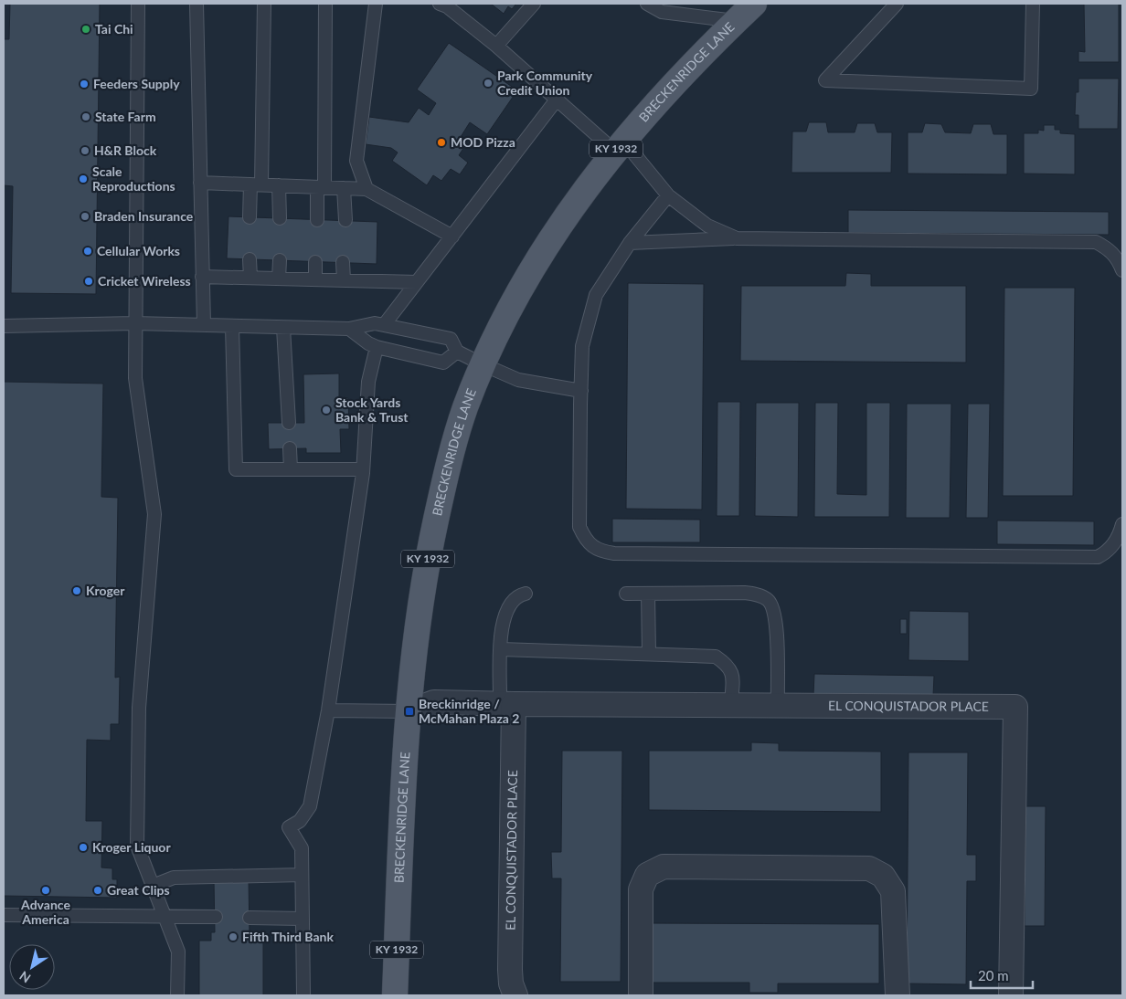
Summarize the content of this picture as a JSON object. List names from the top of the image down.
{
  "streets": {
    "main road": ["BRECKENRIDGE LANE", "KY 1932"],
    "street": ["EL CONQUISTADOR PLACE"]
  },
  "crossings": [
    ["BRECKENRIDGE LANE", "EL CONQUISTADOR PLACE"]
  ],
  "places": {
    "other": [
      "Tai Chi",
      "Park Community Credit Union",
      "Feeders Supply",
      "State Farm",
      "MOD Pizza",
      "H&R Block",
      "Scale Reproductions",
      "Braden Insurance",
      "Cellular Works",
      "Cricket Wireless",
      "Stock Yards Bank & Trust",
      "Kroger",
      "Kroger Liquor",
      "Advance America",
      "Great Clips",
      "Fifth Third Bank"
    ],
    "transit": ["Breckinridge / McMahan Plaza 2"]
  },
  "scale_bar": "20 m",
  "north": "bottom left"
}
